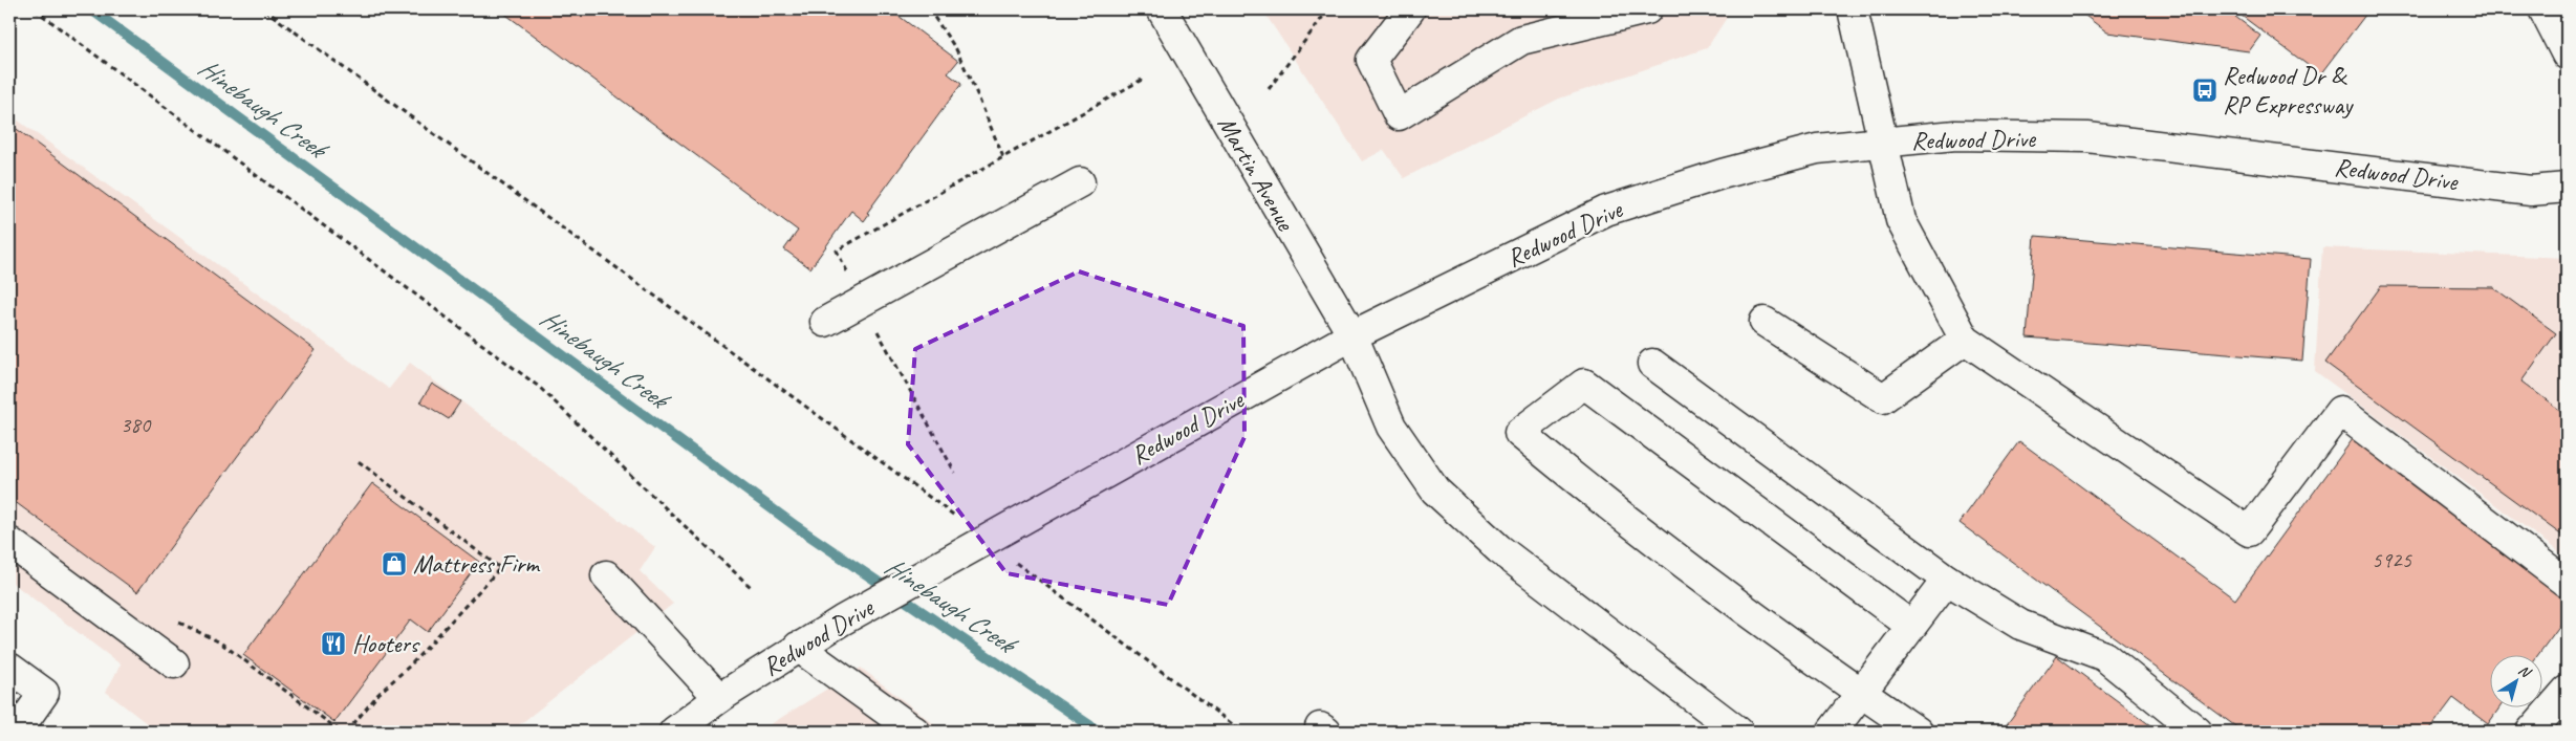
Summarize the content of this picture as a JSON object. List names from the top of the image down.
{
  "streets": {
    "main road": ["Redwood Drive", "Martin Avenue"]
  },
  "crossings": [
    ["Redwood Drive", "Martin Avenue"]
  ],
  "water": ["Hinebaugh Creek"],
  "places": {
    "bus stop": ["Redwood Dr & RP Expressway"],
    "shop": ["Mattress Firm"],
    "restaurant": ["Hooters"]
  },
  "house_numbers": ["380", "5925"],
  "north": "top right"
}
